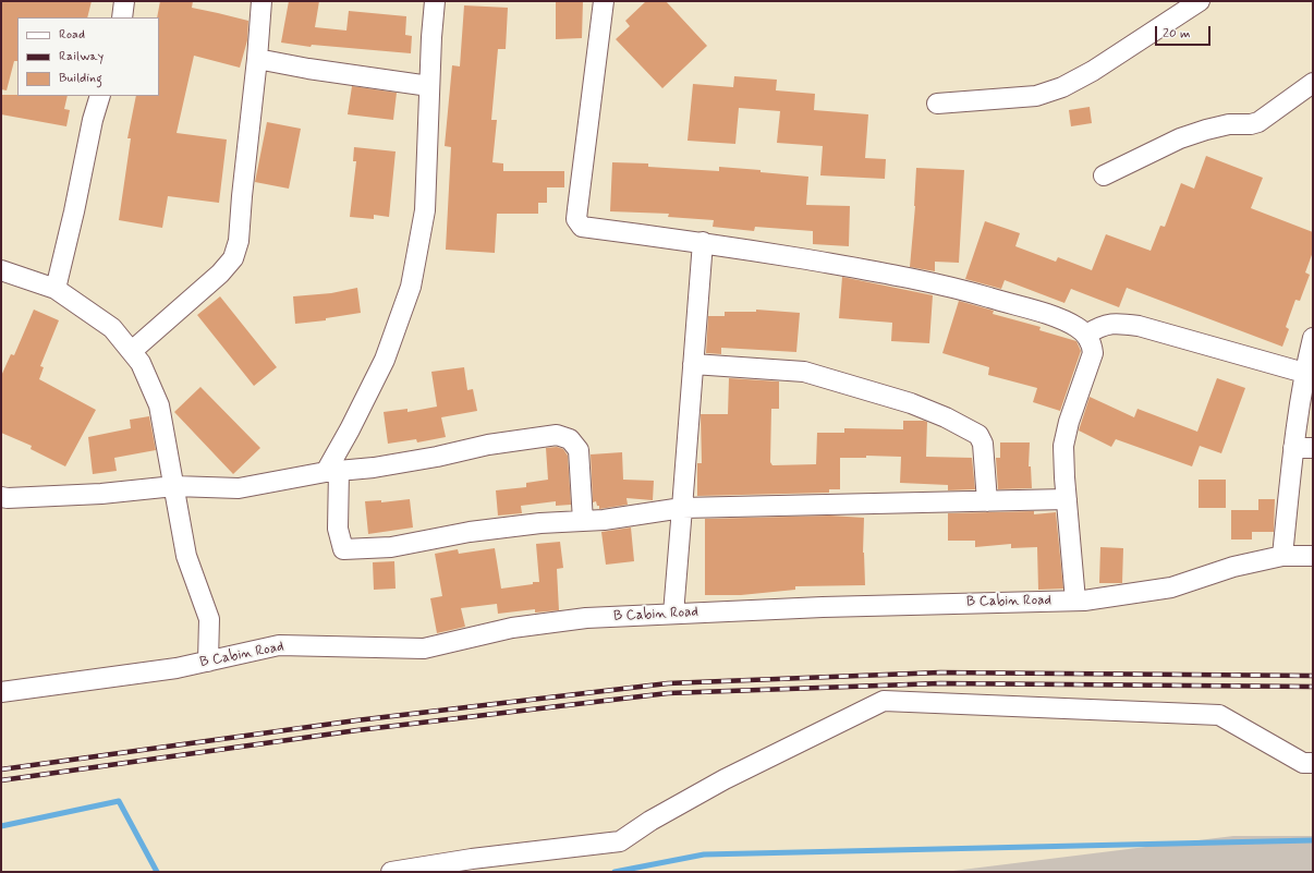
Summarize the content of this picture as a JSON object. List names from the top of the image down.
{
  "streets": {
    "street": ["B Cabin Road"]
  },
  "legend": ["Road", "Railway", "Building"],
  "scale_bar": "20 m"
}
